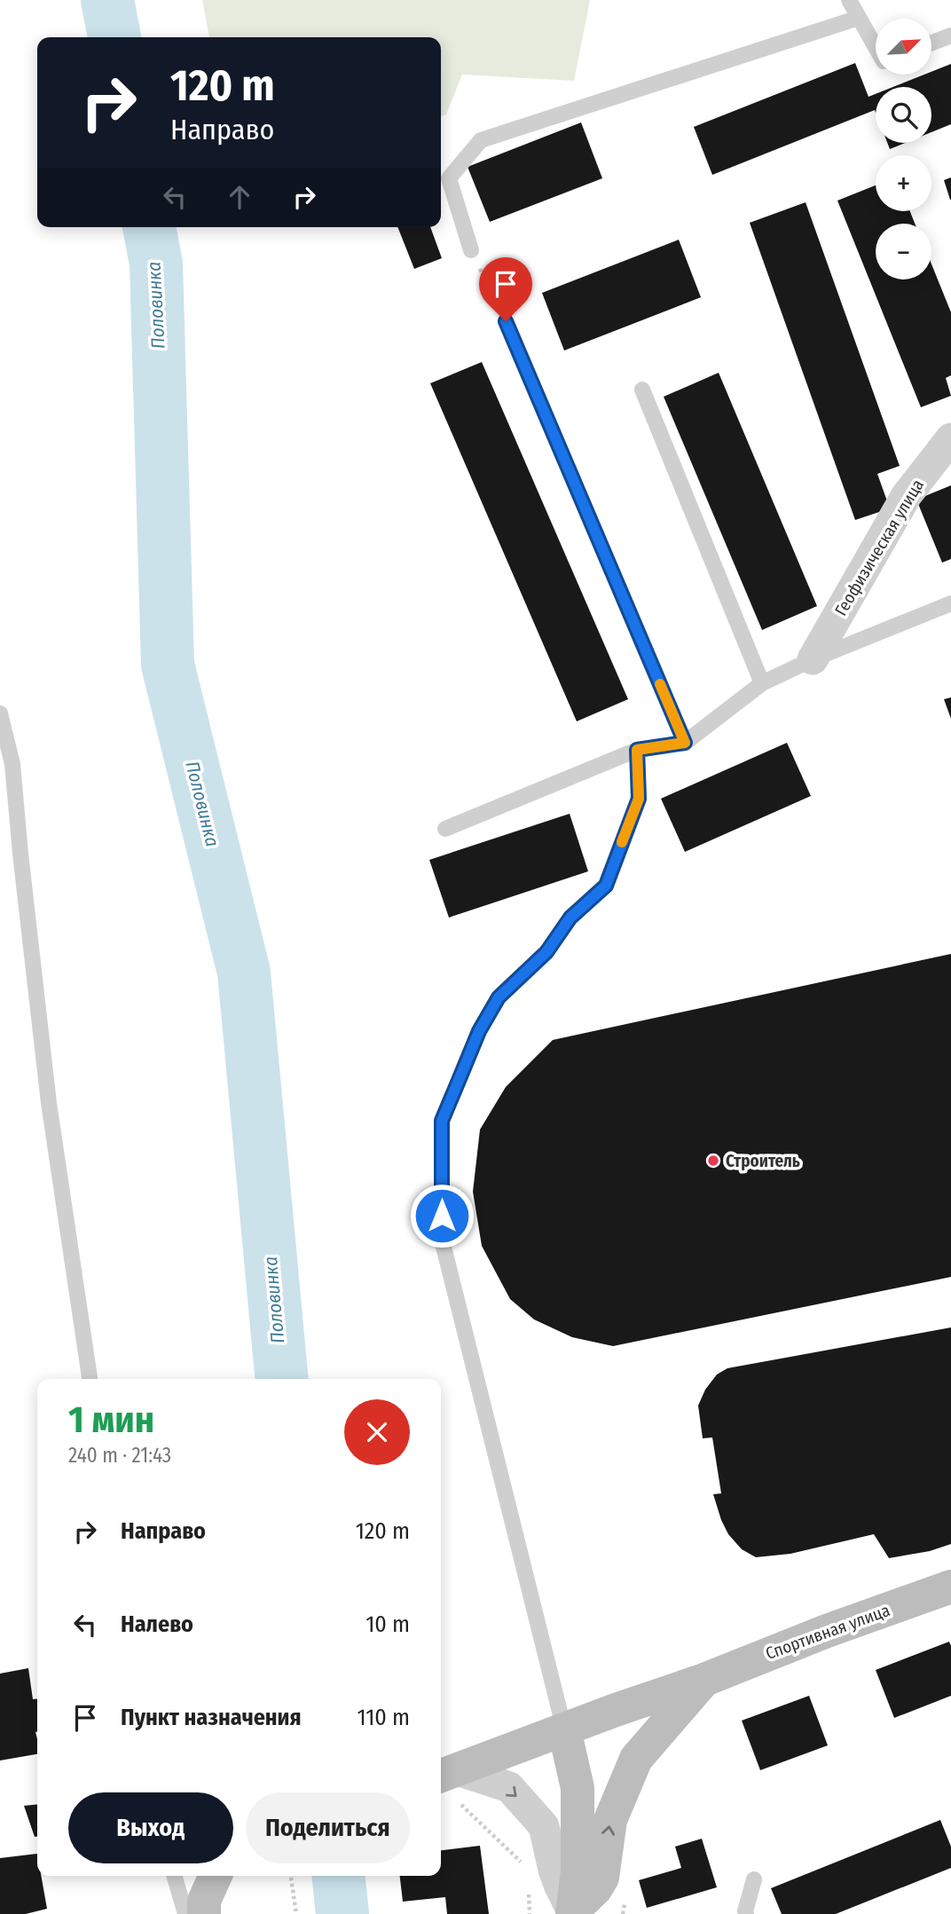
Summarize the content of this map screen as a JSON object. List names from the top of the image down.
{
  "streets": {
    "street": ["Геофизическая улица", "Спортивная улица"]
  },
  "water": ["Половинка"],
  "places": ["Строитель"],
  "north": "top right",
  "page": {
    "map_buttons": ["+", "−"],
    "turn": ["120 m", "Направо"],
    "heading": ["1 мин", "240 m · 21:43"],
    "list": [
      {
        "name": "Направо",
        "value": "120 m"
      },
      {
        "name": "Налево",
        "value": "10 m"
      },
      {
        "name": "Пункт назначения",
        "value": "110 m"
      }
    ],
    "buttons": ["Выход", "Поделиться"]
  }
}
